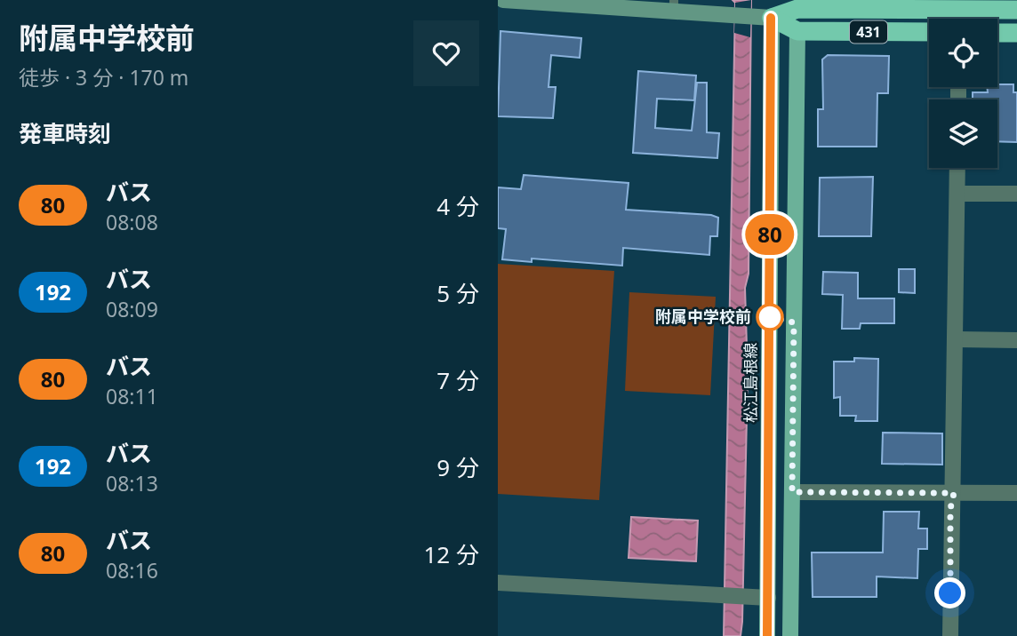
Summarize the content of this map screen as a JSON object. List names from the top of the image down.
{
  "streets": {
    "highway": ["431"],
    "main road": ["松江島根線"]
  },
  "crossings": [
    ["431", "松江島根線"]
  ],
  "places": ["附属中学校前"],
  "lines": ["bus line 80"],
  "page": {
    "heading": [
      ["附属中学校前", "徒歩 · 3 分 · 170 m"],
      "発車時刻"
    ],
    "on_map": "80",
    "list": [
      {
        "mark": "80",
        "name": "バス",
        "note": "08:08",
        "value": "4 分"
      },
      {
        "mark": "192",
        "name": "バス",
        "note": "08:09",
        "value": "5 分"
      },
      {
        "mark": "80",
        "name": "バス",
        "note": "08:11",
        "value": "7 分"
      },
      {
        "mark": "192",
        "name": "バス",
        "note": "08:13",
        "value": "9 分"
      },
      {
        "mark": "80",
        "name": "バス",
        "note": "08:16",
        "value": "12 分"
      }
    ]
  }
}
